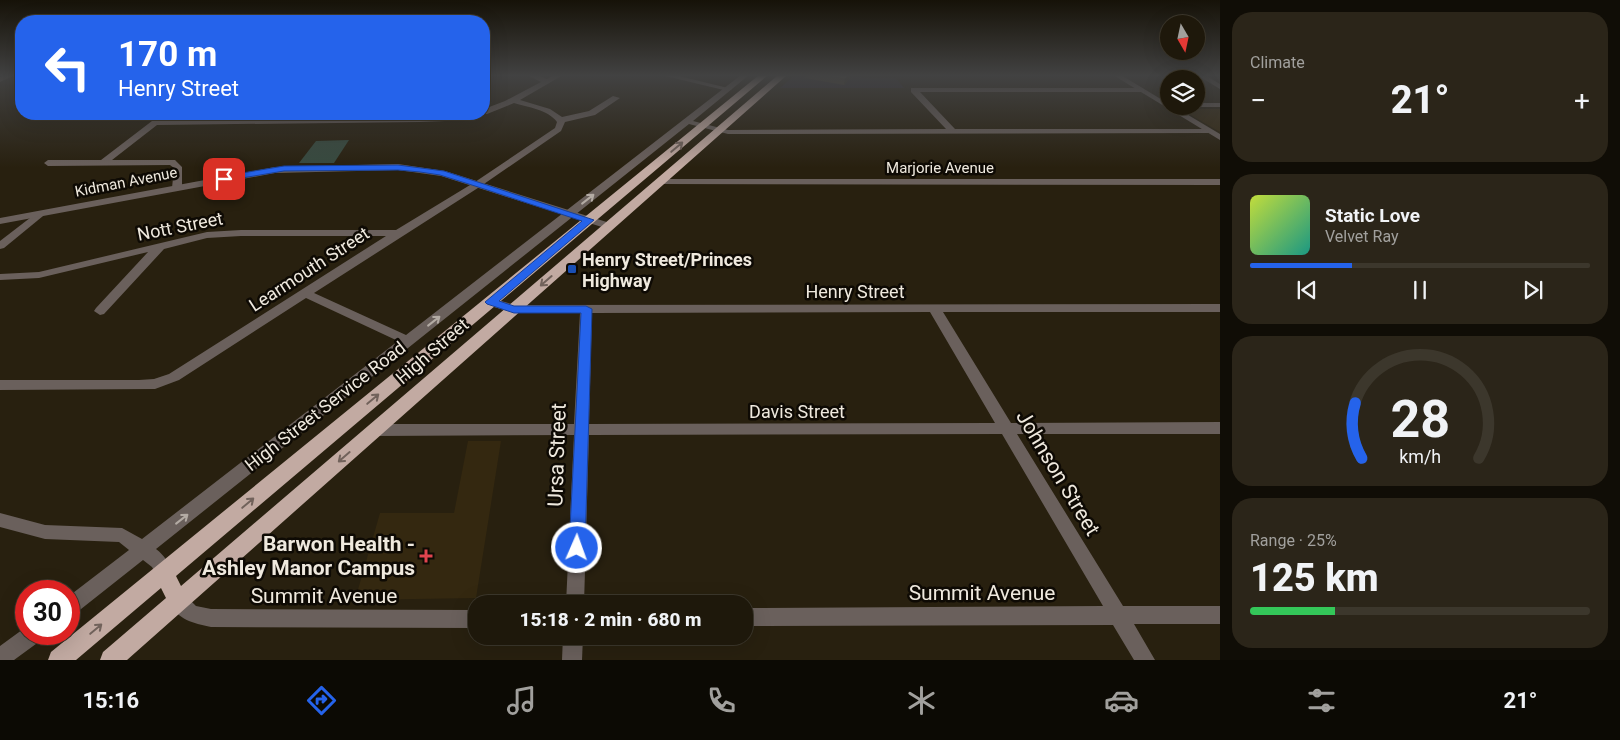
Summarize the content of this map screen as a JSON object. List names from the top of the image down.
{
  "streets": {
    "highway": ["High Street"],
    "street": [
      "Marjorie Avenue",
      "Kidman Avenue",
      "Nott Street",
      "Learmouth Street",
      "Henry Street",
      "High Street Service Road",
      "Davis Street",
      "Ursa Street",
      "Johnson Street",
      "Summit Avenue"
    ]
  },
  "crossings": [
    ["Marjorie Avenue", "High Street"],
    ["Kidman Avenue", "Learmouth Street"],
    ["Kidman Avenue", "High Street"],
    ["Kidman Avenue", "High Street Service Road"],
    ["Nott Street", "Learmouth Street"],
    ["Henry Street", "High Street"],
    ["Henry Street", "Ursa Street"],
    ["Henry Street", "Johnson Street"],
    ["High Street", "Davis Street"],
    ["High Street", "Summit Avenue"],
    ["Davis Street", "Ursa Street"],
    ["Davis Street", "Johnson Street"],
    ["Johnson Street", "Summit Avenue"]
  ],
  "one_way": ["High Street Service Road"],
  "places": {
    "transit": ["Henry Street/Princes Highway"],
    "health": ["Barwon Health - Ashley Manor Campus"]
  },
  "north": "bottom",
  "page": {
    "tile": [
      "Climate",
      ["Range · 25%", "125 km"]
    ],
    "turn": ["170 m", "Henry Street"],
    "heat": ["−", "21°", "+"],
    "song": ["Static Love", "Velvet Ray"],
    "limit": "30",
    "trip": "15:18 · 2 min · 680 m",
    "tabs": ["15:16", "21°"],
    "gauge": ["28", "km/h"]
  }
}
